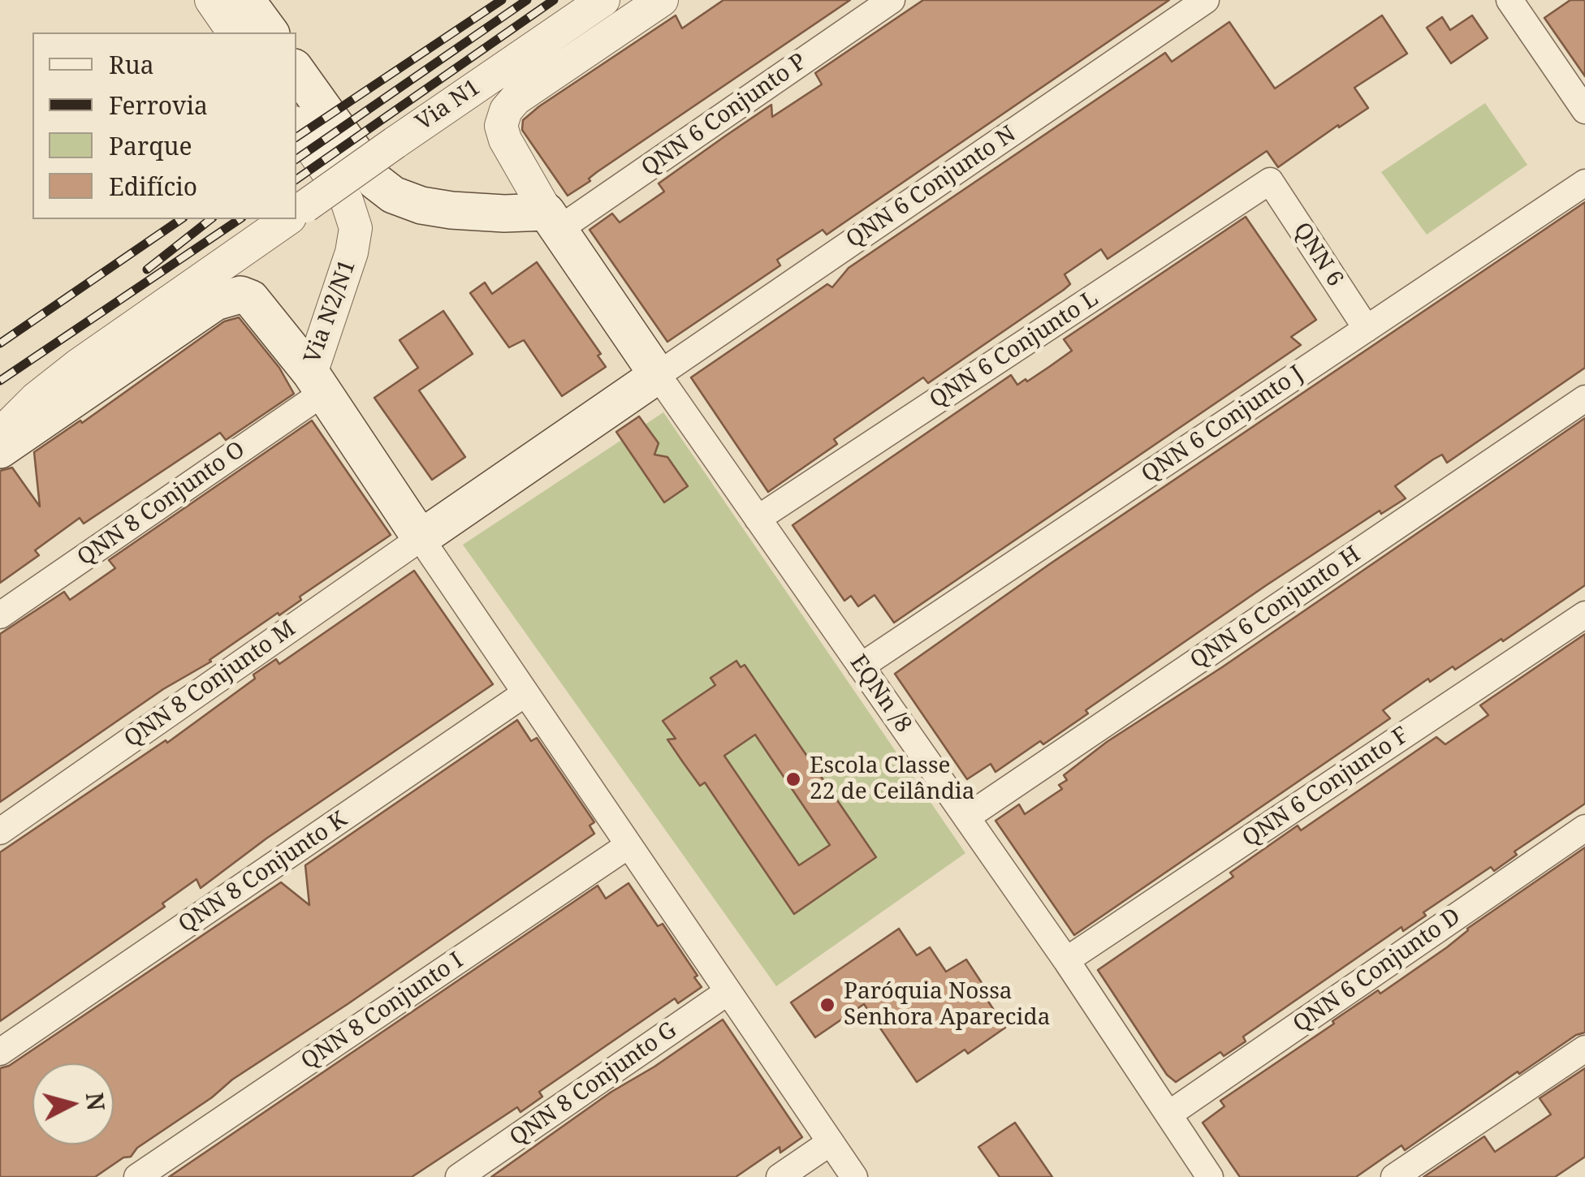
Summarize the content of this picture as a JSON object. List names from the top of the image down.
{
  "streets": {
    "main road": ["Via N2/N1"],
    "street": [
      "Via N1",
      "QNN 6 Conjunto P",
      "QNN 6 Conjunto N",
      "QNN 6",
      "QNN 6 Conjunto L",
      "QNN 6 Conjunto J",
      "QNN 8 Conjunto O",
      "QNN 6 Conjunto H",
      "QNN 8 Conjunto M",
      "EQNn /8",
      "QNN 6 Conjunto F",
      "QNN 8 Conjunto K",
      "QNN 6 Conjunto D",
      "QNN 8 Conjunto I",
      "QNN 8 Conjunto G"
    ]
  },
  "crossings": [
    ["QNN 6 Conjunto N", "EQNn /8"],
    ["QNN 6", "QNN 6 Conjunto L"],
    ["QNN 6", "QNN 6 Conjunto J"],
    ["Via N2/N1", "QNN 8 Conjunto O"],
    ["QNN 6 Conjunto L", "EQNn /8"],
    ["QNN 6 Conjunto J", "EQNn /8"],
    ["QNN 6 Conjunto H", "EQNn /8"],
    ["EQNn /8", "QNN 6 Conjunto F"],
    ["EQNn /8", "QNN 6 Conjunto D"]
  ],
  "places": ["Escola Classe 22 de Ceilândia", "Paróquia Nossa Senhora Aparecida"],
  "legend": [
    "Rua",
    "Ferrovia",
    "Parque",
    "Edifício"
  ],
  "north": "right"
}
